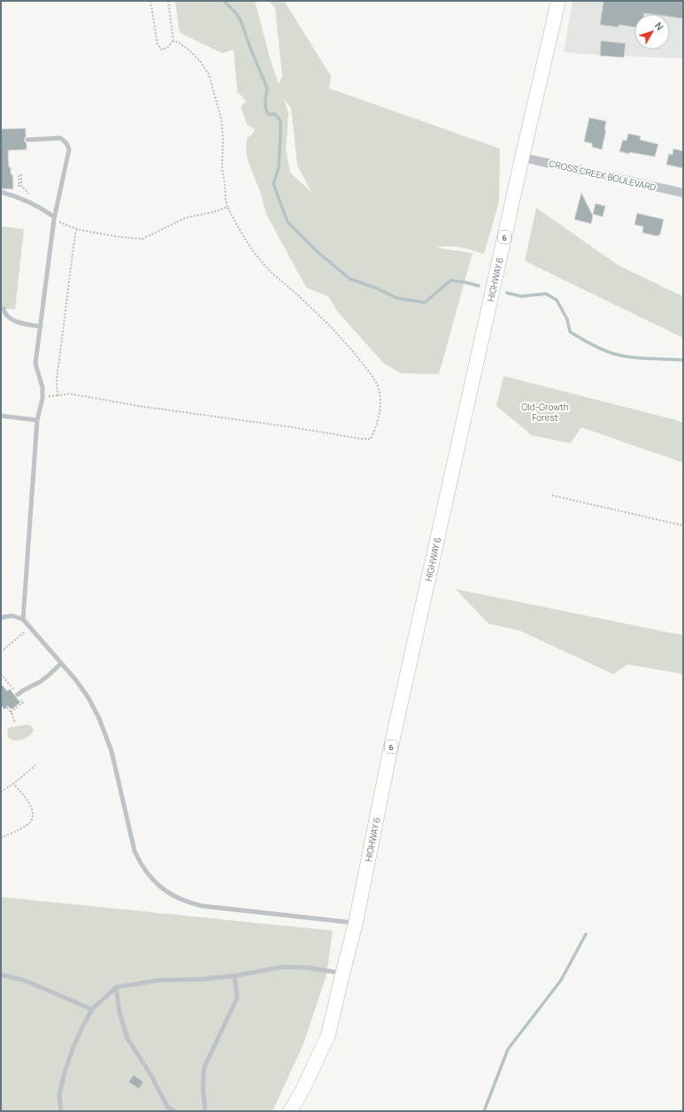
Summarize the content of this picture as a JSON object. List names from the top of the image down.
{
  "streets": {
    "main road": ["6", "HIGHWAY 6"],
    "street": ["CROSS CREEK BOULEVARD"]
  },
  "crossings": [
    ["CROSS CREEK BOULEVARD", "HIGHWAY 6"]
  ],
  "parks": ["Old-Growth Forest"],
  "north": "top right"
}
